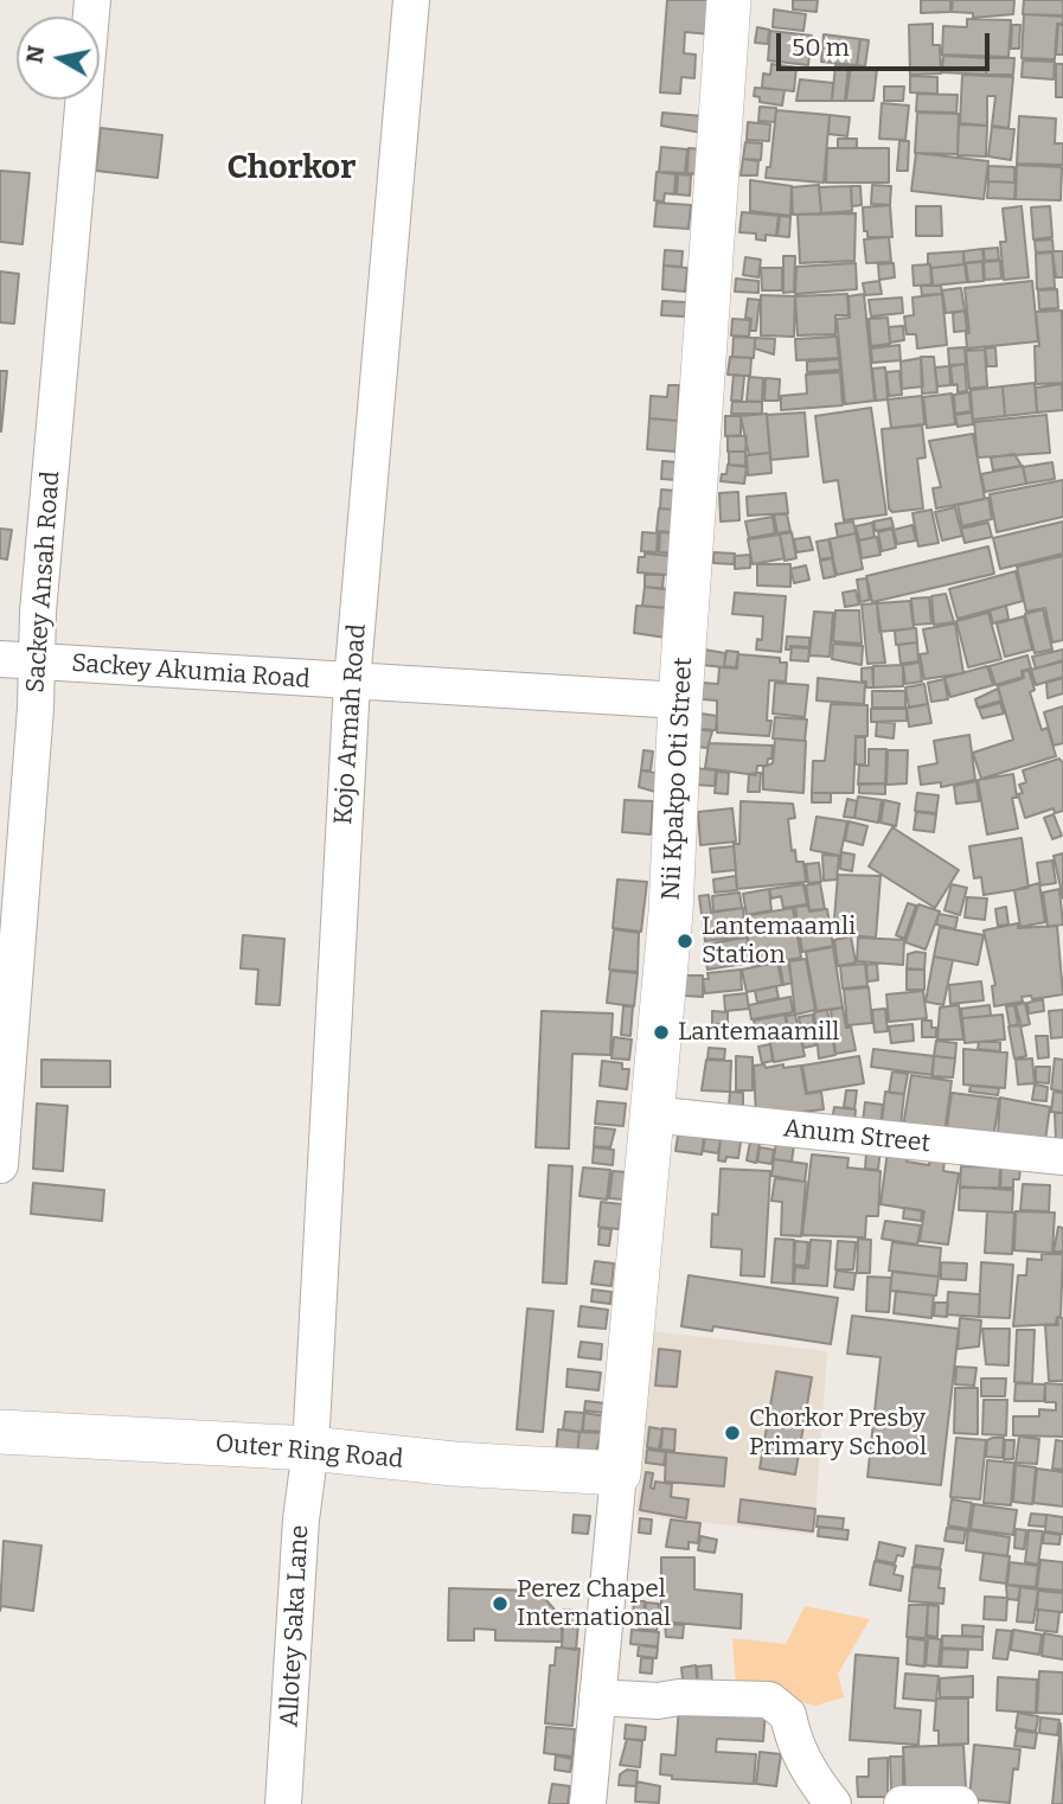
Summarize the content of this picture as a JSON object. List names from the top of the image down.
{
  "streets": {
    "street": [
      "Sackey Ansah Road",
      "Sackey Akumia Road",
      "Kojo Armah Road",
      "Nii Kpakpo Oti Street",
      "Anum Street",
      "Outer Ring Road",
      "Allotey Saka Lane"
    ]
  },
  "crossings": [
    ["Sackey Ansah Road", "Sackey Akumia Road"],
    ["Sackey Akumia Road", "Kojo Armah Road"],
    ["Sackey Akumia Road", "Nii Kpakpo Oti Street"],
    ["Kojo Armah Road", "Outer Ring Road"],
    ["Kojo Armah Road", "Allotey Saka Lane"],
    ["Nii Kpakpo Oti Street", "Anum Street"],
    ["Nii Kpakpo Oti Street", "Outer Ring Road"],
    ["Outer Ring Road", "Allotey Saka Lane"]
  ],
  "districts": ["Chorkor"],
  "places": [
    "Lantemaamli Station",
    "Lantemaamill",
    "Chorkor Presby Primary School",
    "Perez Chapel International"
  ],
  "scale_bar": "50 m",
  "north": "left"
}
